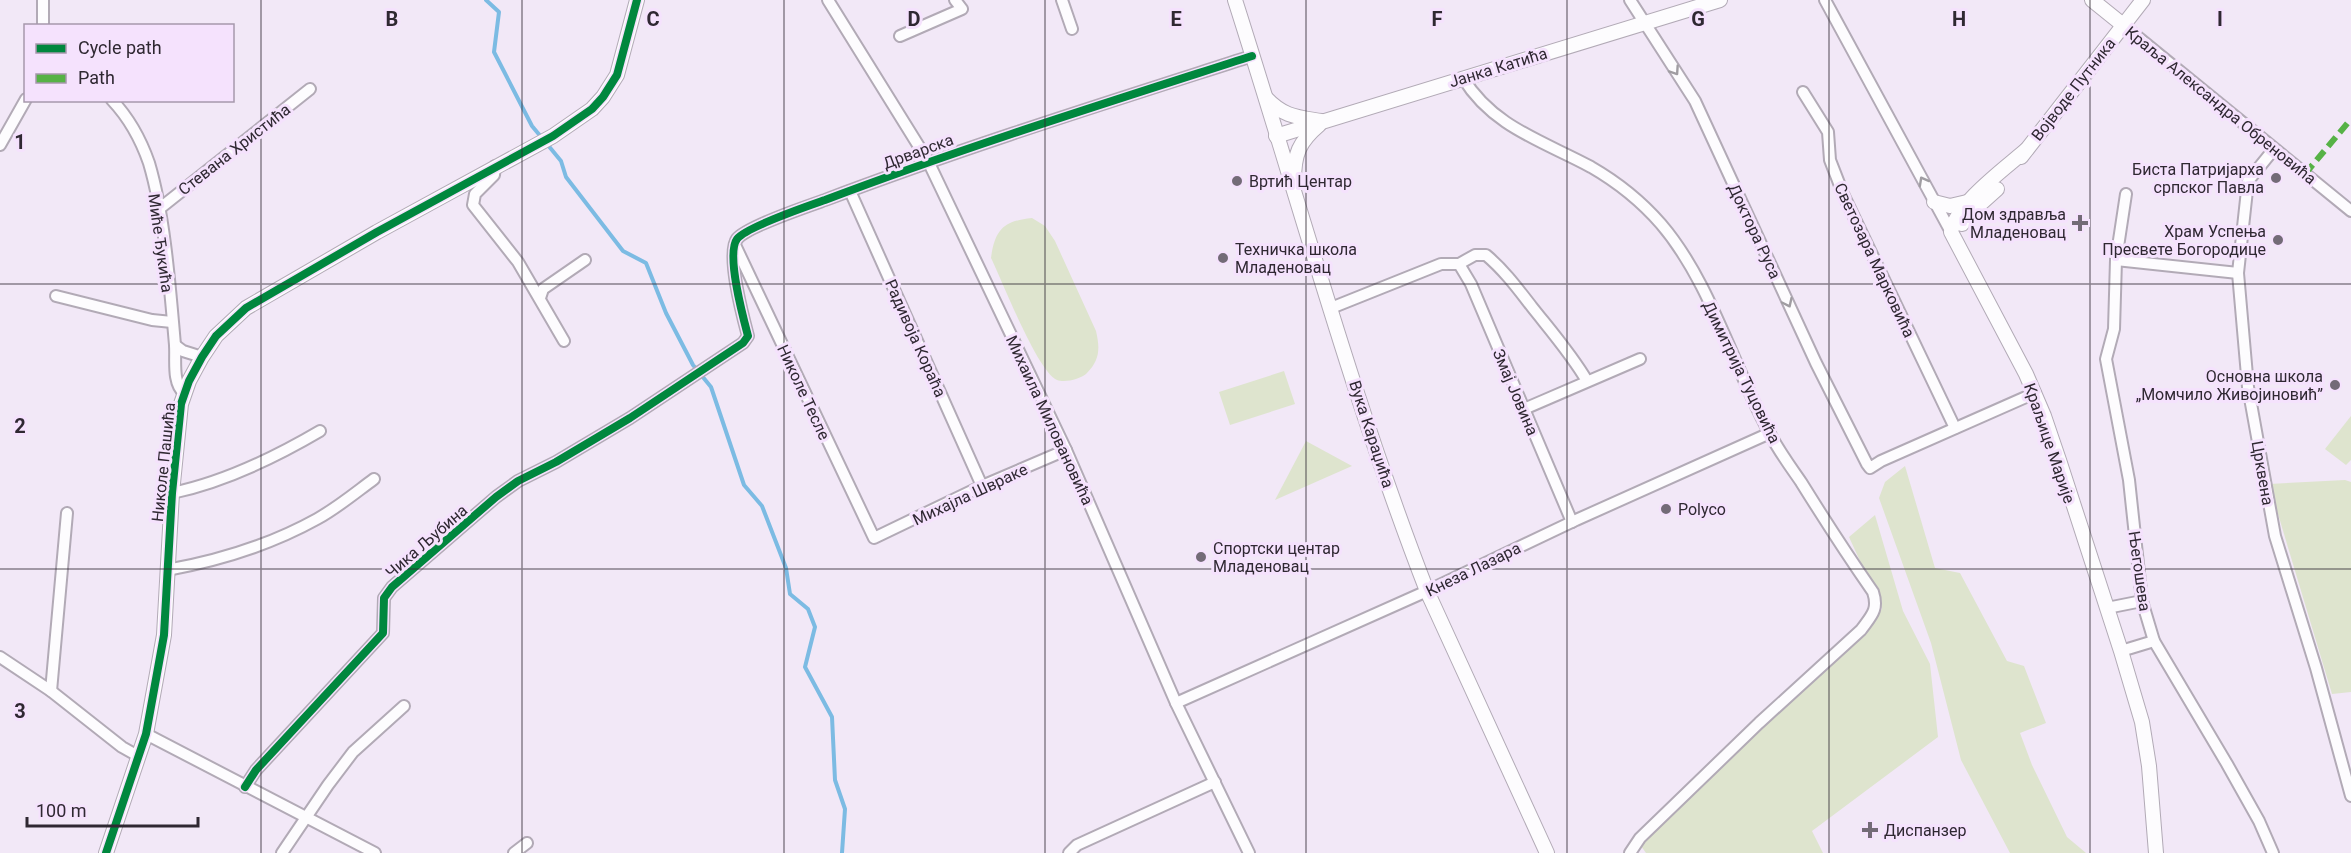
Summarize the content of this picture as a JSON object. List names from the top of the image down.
{
  "streets": {
    "street": [
      "Јанка Катића",
      "Војводе Путника",
      "Краља Александра Обреновића",
      "Стевана Христића",
      "Дрварска",
      "Доктора Руса",
      "Миће Ђукића",
      "Светозара Марковића",
      "Радивоја Кораћа",
      "Димитрија Туцовића",
      "Николе Тесле",
      "Змај Јовина",
      "Михаила Миловановића",
      "Вука Караџића",
      "Краљице Марије",
      "Николе Пашића",
      "Црквена",
      "Михајла Швраке",
      "Чика Љубина",
      "Кнеза Лазара",
      "Његошева"
    ]
  },
  "crossings": [
    ["Јанка Катића", "Доктора Руса"],
    ["Јанка Катића", "Димитрија Туцовића"],
    ["Јанка Катића", "Вука Караџића"],
    ["Војводе Путника", "Краља Александра Обреновића"],
    ["Војводе Путника", "Краљице Марије"],
    ["Краља Александра Обреновића", "Црквена"],
    ["Стевана Христића", "Миће Ђукића"],
    ["Дрварска", "Радивоја Кораћа"],
    ["Дрварска", "Николе Тесле"],
    ["Дрварска", "Михаила Миловановића"],
    ["Дрварска", "Вука Караџића"],
    ["Дрварска", "Чика Љубина"],
    ["Доктора Руса", "Светозара Марковића"],
    ["Миће Ђукића", "Николе Пашића"],
    ["Радивоја Кораћа", "Михајла Швраке"],
    ["Димитрија Туцовића", "Кнеза Лазара"],
    ["Николе Тесле", "Михајла Швраке"],
    ["Николе Тесле", "Чика Љубина"],
    ["Змај Јовина", "Кнеза Лазара"],
    ["Михаила Миловановића", "Михајла Швраке"],
    ["Михаила Миловановића", "Кнеза Лазара"],
    ["Вука Караџића", "Кнеза Лазара"]
  ],
  "one_way": ["Доктора Руса"],
  "places": {
    "other": [
      "Биста Патријарха српског Павла",
      "Вртић Центар",
      "Храм Успења Пресвете Богородице",
      "Техничка школа Младеновац",
      "Основна школа „Момчило Живојиновић”",
      "Polyco",
      "Спортски центар Младеновац"
    ],
    "health": ["Дом здравља Младеновац", "Диспанзер"]
  },
  "legend": ["Cycle path", "Path"],
  "scale_bar": "100 m",
  "grid": {
    "columns": [
      "B",
      "C",
      "D",
      "E",
      "F",
      "G",
      "H",
      "I"
    ],
    "rows": ["1", "2", "3"]
  }
}
